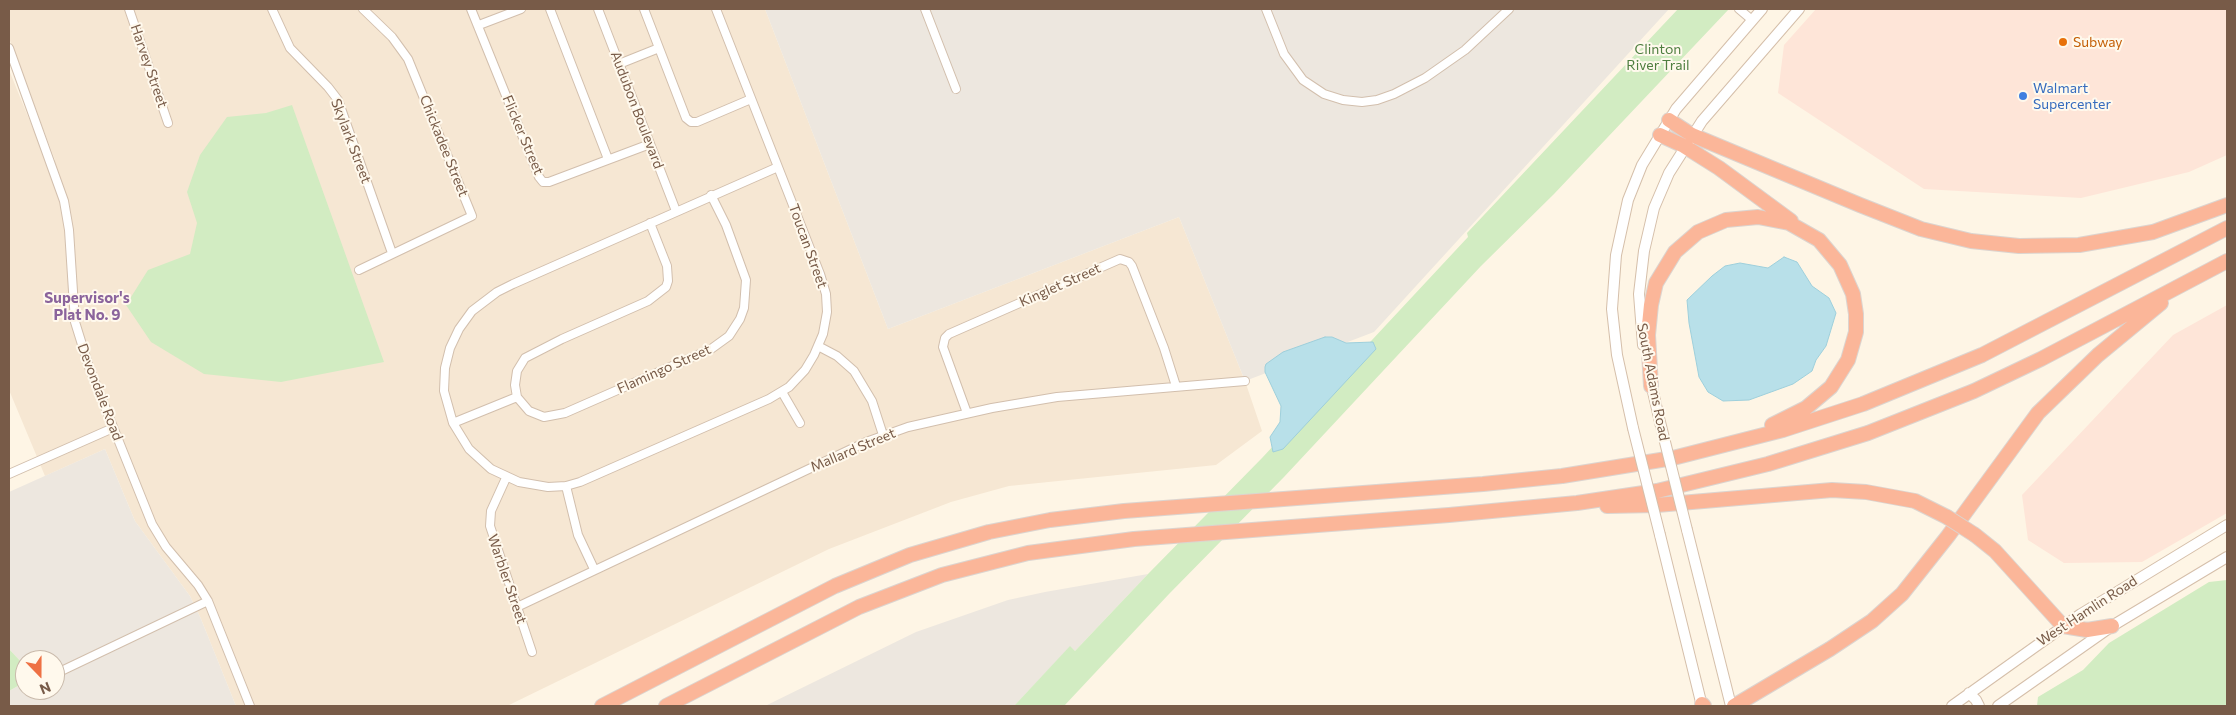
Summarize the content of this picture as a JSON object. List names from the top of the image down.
{
  "streets": {
    "main road": ["South Adams Road", "West Hamlin Road"],
    "street": [
      "Harvey Street",
      "Audubon Boulevard",
      "Flicker Street",
      "Skylark Street",
      "Chickadee Street",
      "Toucan Street",
      "Kinglet Street",
      "Flamingo Street",
      "Devondale Road",
      "Mallard Street",
      "Warbler Street"
    ]
  },
  "crossings": [
    ["Audubon Boulevard", "Flicker Street"],
    ["Audubon Boulevard", "Toucan Street"],
    ["Skylark Street", "Chickadee Street"],
    ["Toucan Street", "Flamingo Street"],
    ["Toucan Street", "Warbler Street"],
    ["Kinglet Street", "Mallard Street"],
    ["Mallard Street", "Warbler Street"]
  ],
  "districts": ["Supervisor's Plat No. 9"],
  "parks": ["Clinton River Trail"],
  "places": ["Subway", "Walmart Supercenter"],
  "north": "bottom"
}
